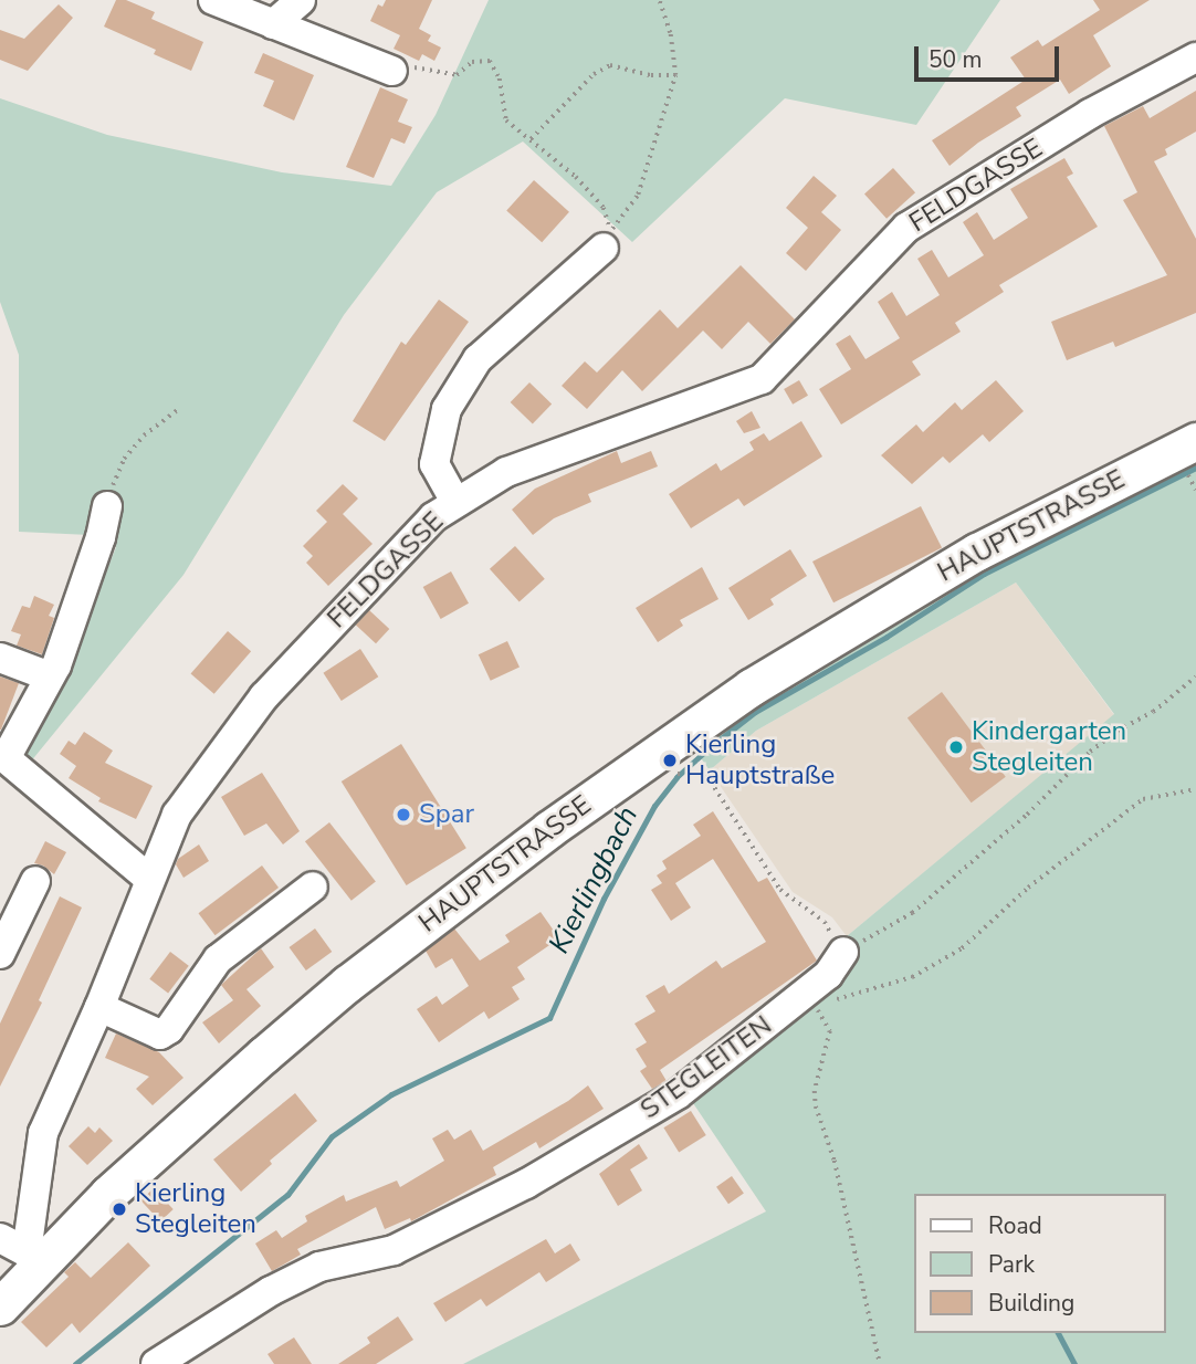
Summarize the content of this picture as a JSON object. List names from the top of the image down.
{
  "streets": {
    "main road": ["HAUPTSTRASSE"],
    "street": ["FELDGASSE", "STEGLEITEN"]
  },
  "crossings": [
    ["FELDGASSE", "HAUPTSTRASSE"]
  ],
  "water": ["Kierlingbach"],
  "places": [
    "Kindergarten Stegleiten",
    "Kierling Hauptstraße",
    "Spar",
    "Kierling Stegleiten"
  ],
  "legend": ["Road", "Park", "Building"],
  "scale_bar": "50 m"
}
